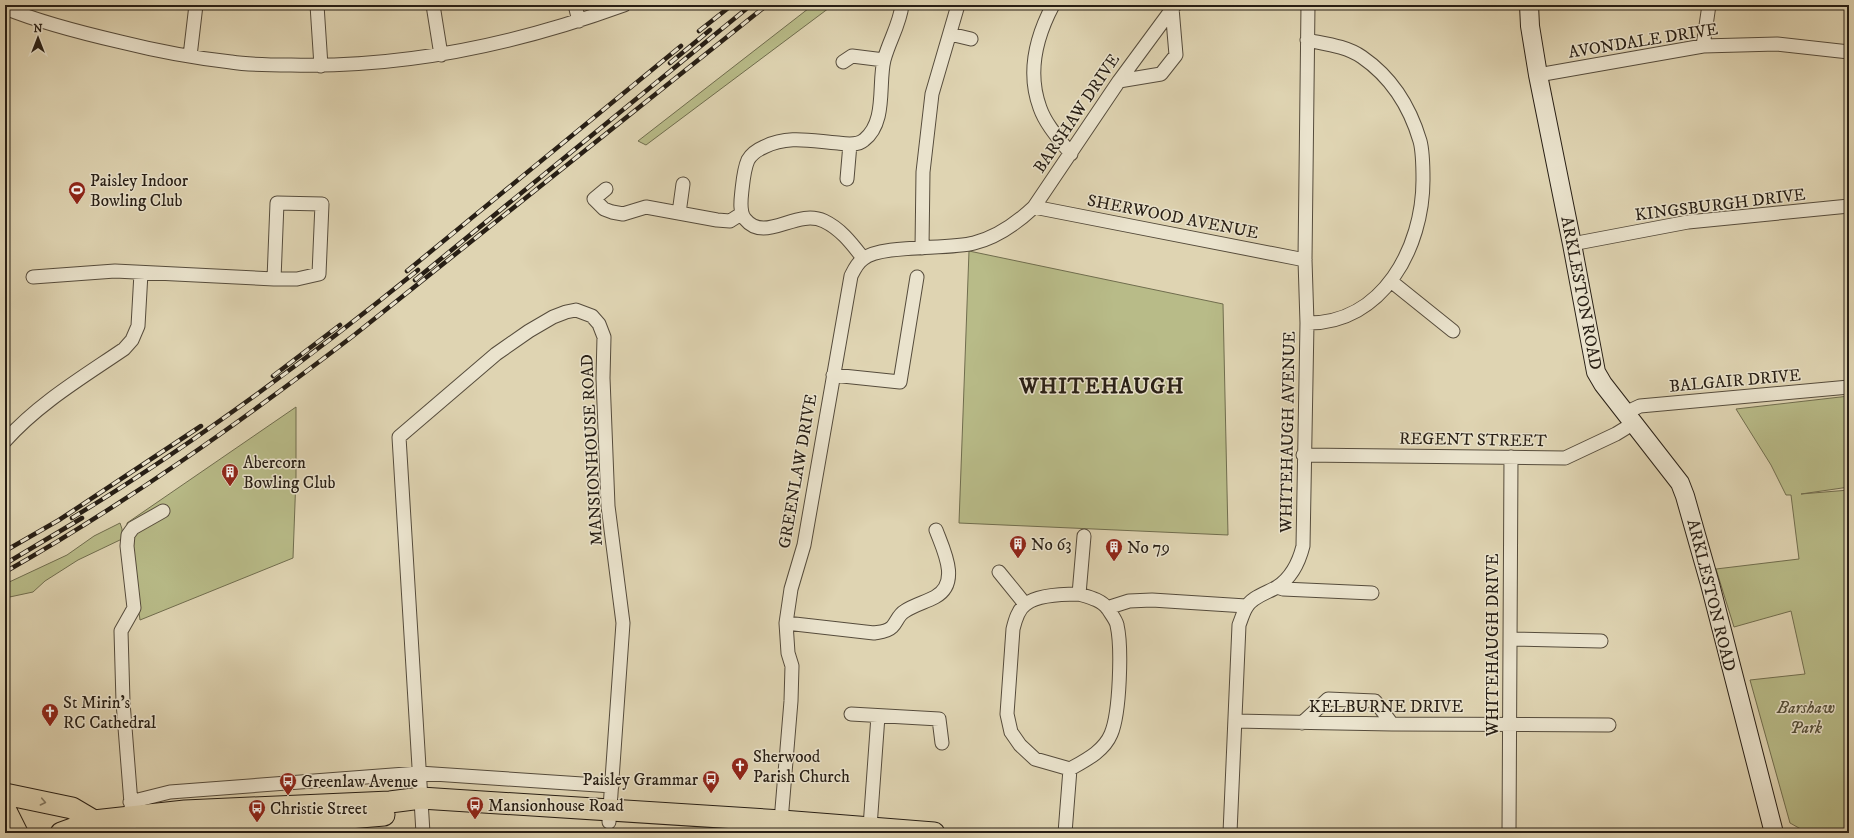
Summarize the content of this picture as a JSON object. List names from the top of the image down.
{
  "streets": {
    "street": [
      "AVONDALE DRIVE",
      "BARSHAW DRIVE",
      "KINGSBURGH DRIVE",
      "SHERWOOD AVENUE",
      "ARKLESTON ROAD",
      "BALGAIR DRIVE",
      "WHITEHAUGH AVENUE",
      "REGENT STREET",
      "MANSIONHOUSE ROAD",
      "GREENLAW DRIVE",
      "WHITEHAUGH DRIVE",
      "KELBURNE DRIVE"
    ]
  },
  "crossings": [
    ["AVONDALE DRIVE", "ARKLESTON ROAD"],
    ["BARSHAW DRIVE", "SHERWOOD AVENUE"],
    ["KINGSBURGH DRIVE", "ARKLESTON ROAD"],
    ["SHERWOOD AVENUE", "WHITEHAUGH AVENUE"],
    ["ARKLESTON ROAD", "BALGAIR DRIVE"],
    ["ARKLESTON ROAD", "REGENT STREET"],
    ["BALGAIR DRIVE", "REGENT STREET"],
    ["WHITEHAUGH AVENUE", "REGENT STREET"],
    ["REGENT STREET", "WHITEHAUGH DRIVE"],
    ["WHITEHAUGH DRIVE", "KELBURNE DRIVE"]
  ],
  "districts": ["WHITEHAUGH"],
  "parks": ["Barshaw Park"],
  "places": {
    "sports": ["Paisley Indoor Bowling Club"],
    "building": ["Abercorn Bowling Club", "No 63", "No 79"],
    "church": ["St Mirin's RC Cathedral", "Sherwood Parish Church"],
    "bus stop": [
      "Paisley Grammar",
      "Greenlaw Avenue",
      "Mansionhouse Road",
      "Christie Street"
    ]
  },
  "north": "top"
}
